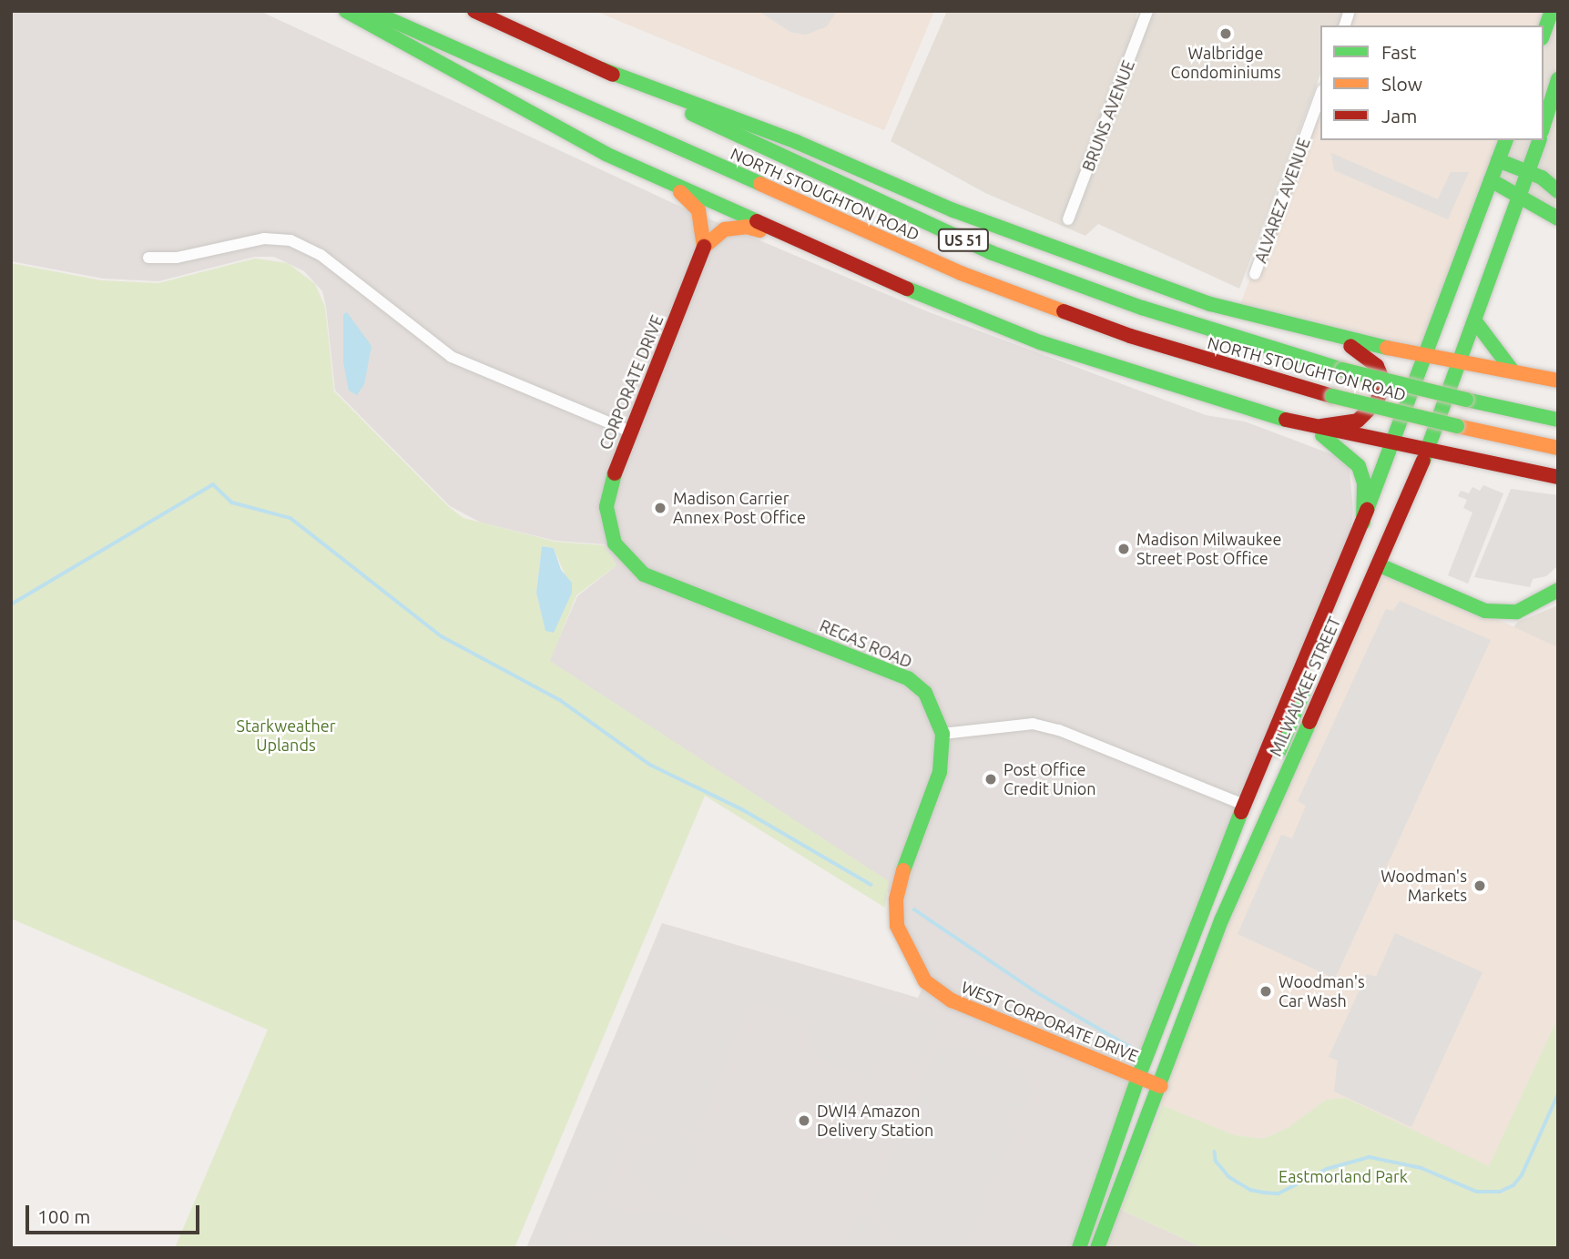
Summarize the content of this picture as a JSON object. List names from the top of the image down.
{
  "streets": {
    "main road": [
      "NORTH STOUGHTON ROAD",
      "US 51",
      "CORPORATE DRIVE",
      "REGAS ROAD",
      "MILWAUKEE STREET",
      "WEST CORPORATE DRIVE"
    ],
    "street": ["BRUNS AVENUE", "ALVAREZ AVENUE"]
  },
  "crossings": [
    ["CORPORATE DRIVE", "REGAS ROAD"],
    ["REGAS ROAD", "WEST CORPORATE DRIVE"],
    ["MILWAUKEE STREET", "WEST CORPORATE DRIVE"]
  ],
  "parks": ["Starkweather Uplands", "Eastmorland Park"],
  "places": [
    "Walbridge Condominiums",
    "Madison Carrier Annex Post Office",
    "Madison Milwaukee Street Post Office",
    "Post Office Credit Union",
    "Woodman's Markets",
    "Woodman's Car Wash",
    "DWI4 Amazon Delivery Station"
  ],
  "legend": ["Fast", "Slow", "Jam"],
  "scale_bar": "100 m"
}
